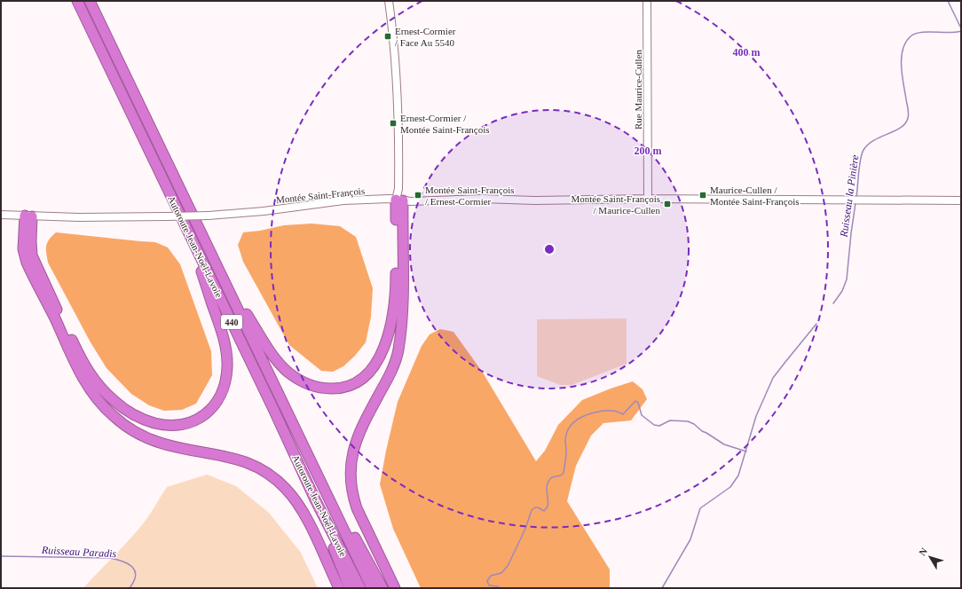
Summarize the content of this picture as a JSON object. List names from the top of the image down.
{
  "streets": {
    "highway": ["Autoroute Jean-Noël-Lavoie", "440"],
    "street": ["Rue Maurice-Cullen", "Montée Saint-François"]
  },
  "crossings": [
    ["Rue Maurice-Cullen", "Montée Saint-François"]
  ],
  "water": ["Ruisseau la Pinière", "Ruisseau Paradis"],
  "places": {
    "transit": [
      "Ernest-Cormier / Face Au 5540",
      "Ernest-Cormier / Montée Saint-François",
      "Montée Saint-François / Ernest-Cormier",
      "Maurice-Cullen / Montée Saint-François",
      "Montée Saint-François / Maurice-Cullen"
    ]
  },
  "north": "top left",
  "rings": ["400 m", "200 m"]
}
